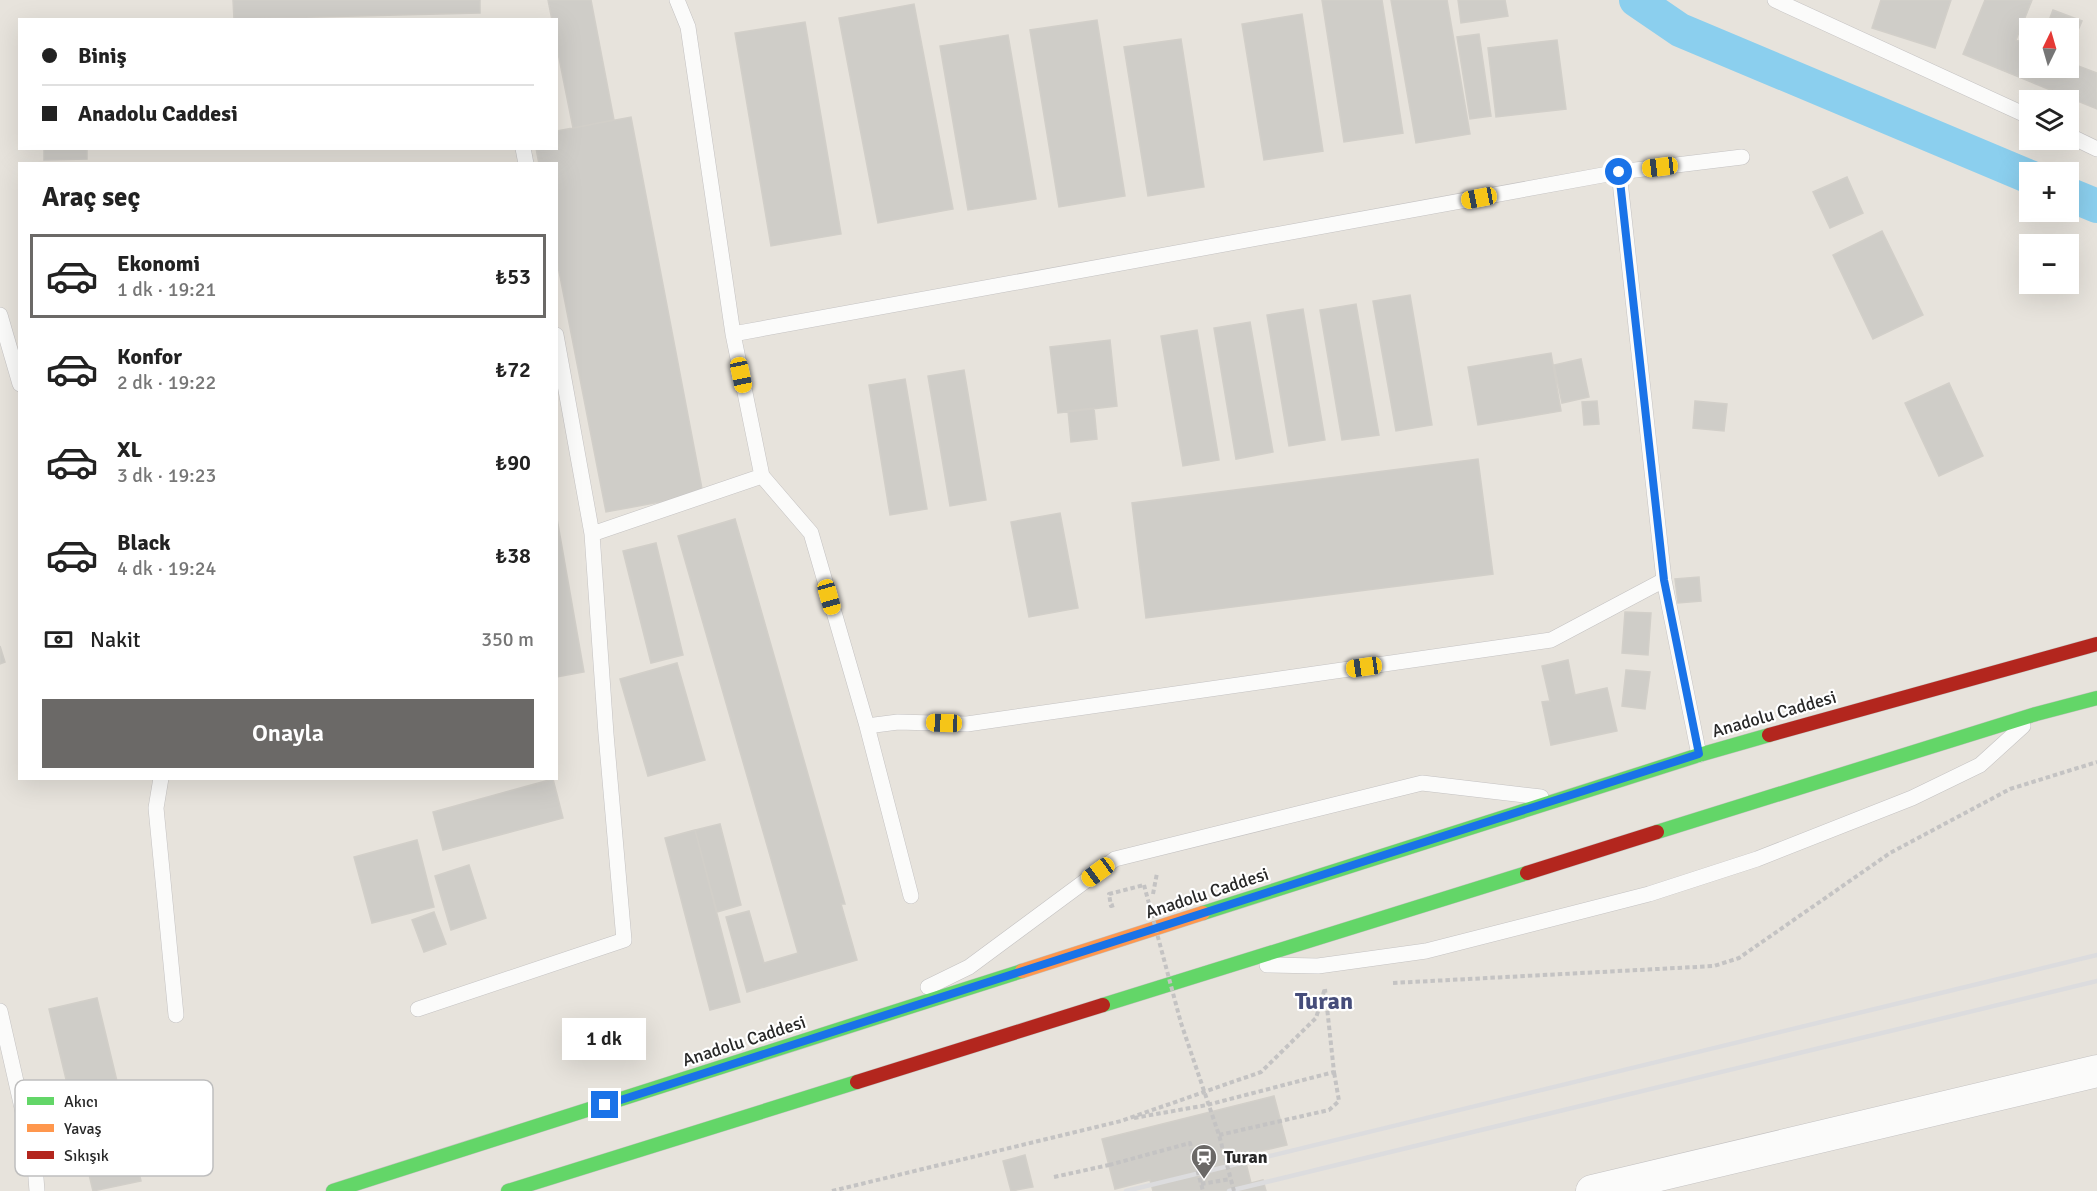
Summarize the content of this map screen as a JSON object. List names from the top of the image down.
{
  "streets": {
    "highway": ["Anadolu Caddesi"]
  },
  "districts": ["Turan"],
  "places": {
    "station": ["Turan"]
  },
  "legend": ["Akıcı", "Yavaş", "Sıkışık"],
  "north": "top",
  "page": {
    "map_buttons": ["+", "−"],
    "banner": ["Biniş", "Anadolu Caddesi"],
    "heading": "Araç seç",
    "list": [
      {
        "name": "Ekonomi",
        "note": "1 dk · 19:21",
        "value": "₺53"
      },
      {
        "name": "Konfor",
        "note": "2 dk · 19:22",
        "value": "₺72"
      },
      {
        "name": "XL",
        "note": "3 dk · 19:23",
        "value": "₺90"
      },
      {
        "name": "Black",
        "note": "4 dk · 19:24",
        "value": "₺38"
      }
    ],
    "pay": ["Nakit", "350 m"],
    "buttons": "Onayla",
    "bubble": "1 dk"
  }
}
